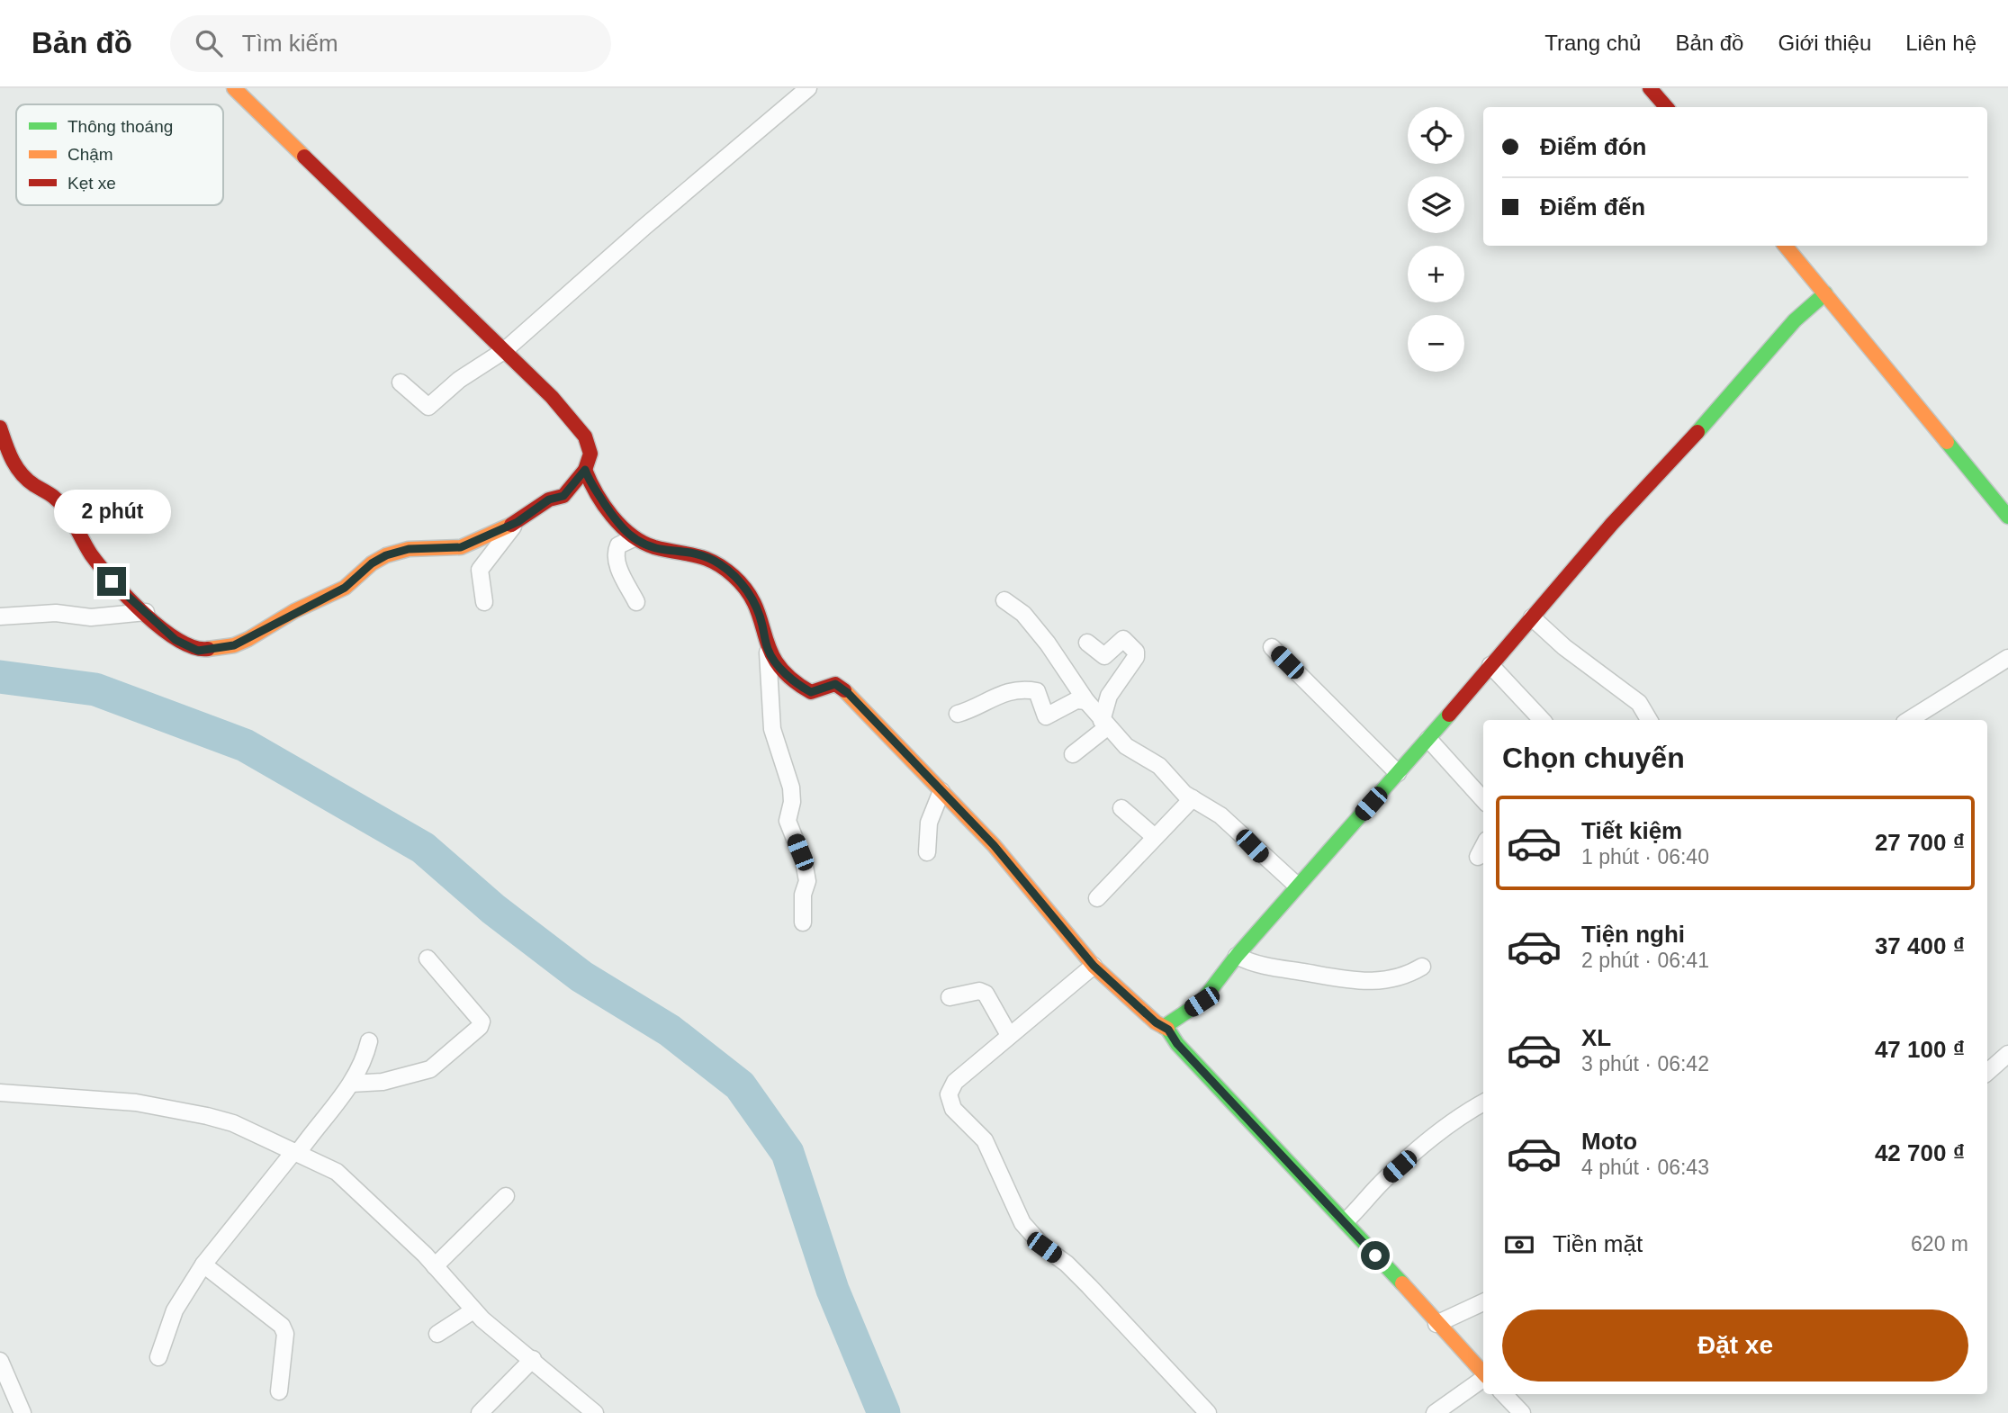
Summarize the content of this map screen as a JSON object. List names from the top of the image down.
{
  "legend": ["Thông thoáng", "Chậm", "Kẹt xe"],
  "page": {
    "header": "Bản đồ",
    "search": "Tìm kiếm",
    "nav": [
      "Trang chủ",
      "Bản đồ",
      "Giới thiệu",
      "Liên hệ"
    ],
    "map_buttons": ["+", "−"],
    "banner": ["Điểm đón", "Điểm đến"],
    "bubble": "2 phút",
    "heading": "Chọn chuyến",
    "list": [
      {
        "name": "Tiết kiệm",
        "note": "1 phút · 06:40",
        "value": "27 700 ₫"
      },
      {
        "name": "Tiện nghi",
        "note": "2 phút · 06:41",
        "value": "37 400 ₫"
      },
      {
        "name": "XL",
        "note": "3 phút · 06:42",
        "value": "47 100 ₫"
      },
      {
        "name": "Moto",
        "note": "4 phút · 06:43",
        "value": "42 700 ₫"
      }
    ],
    "pay": ["Tiền mặt", "620 m"],
    "buttons": "Đặt xe"
  }
}
